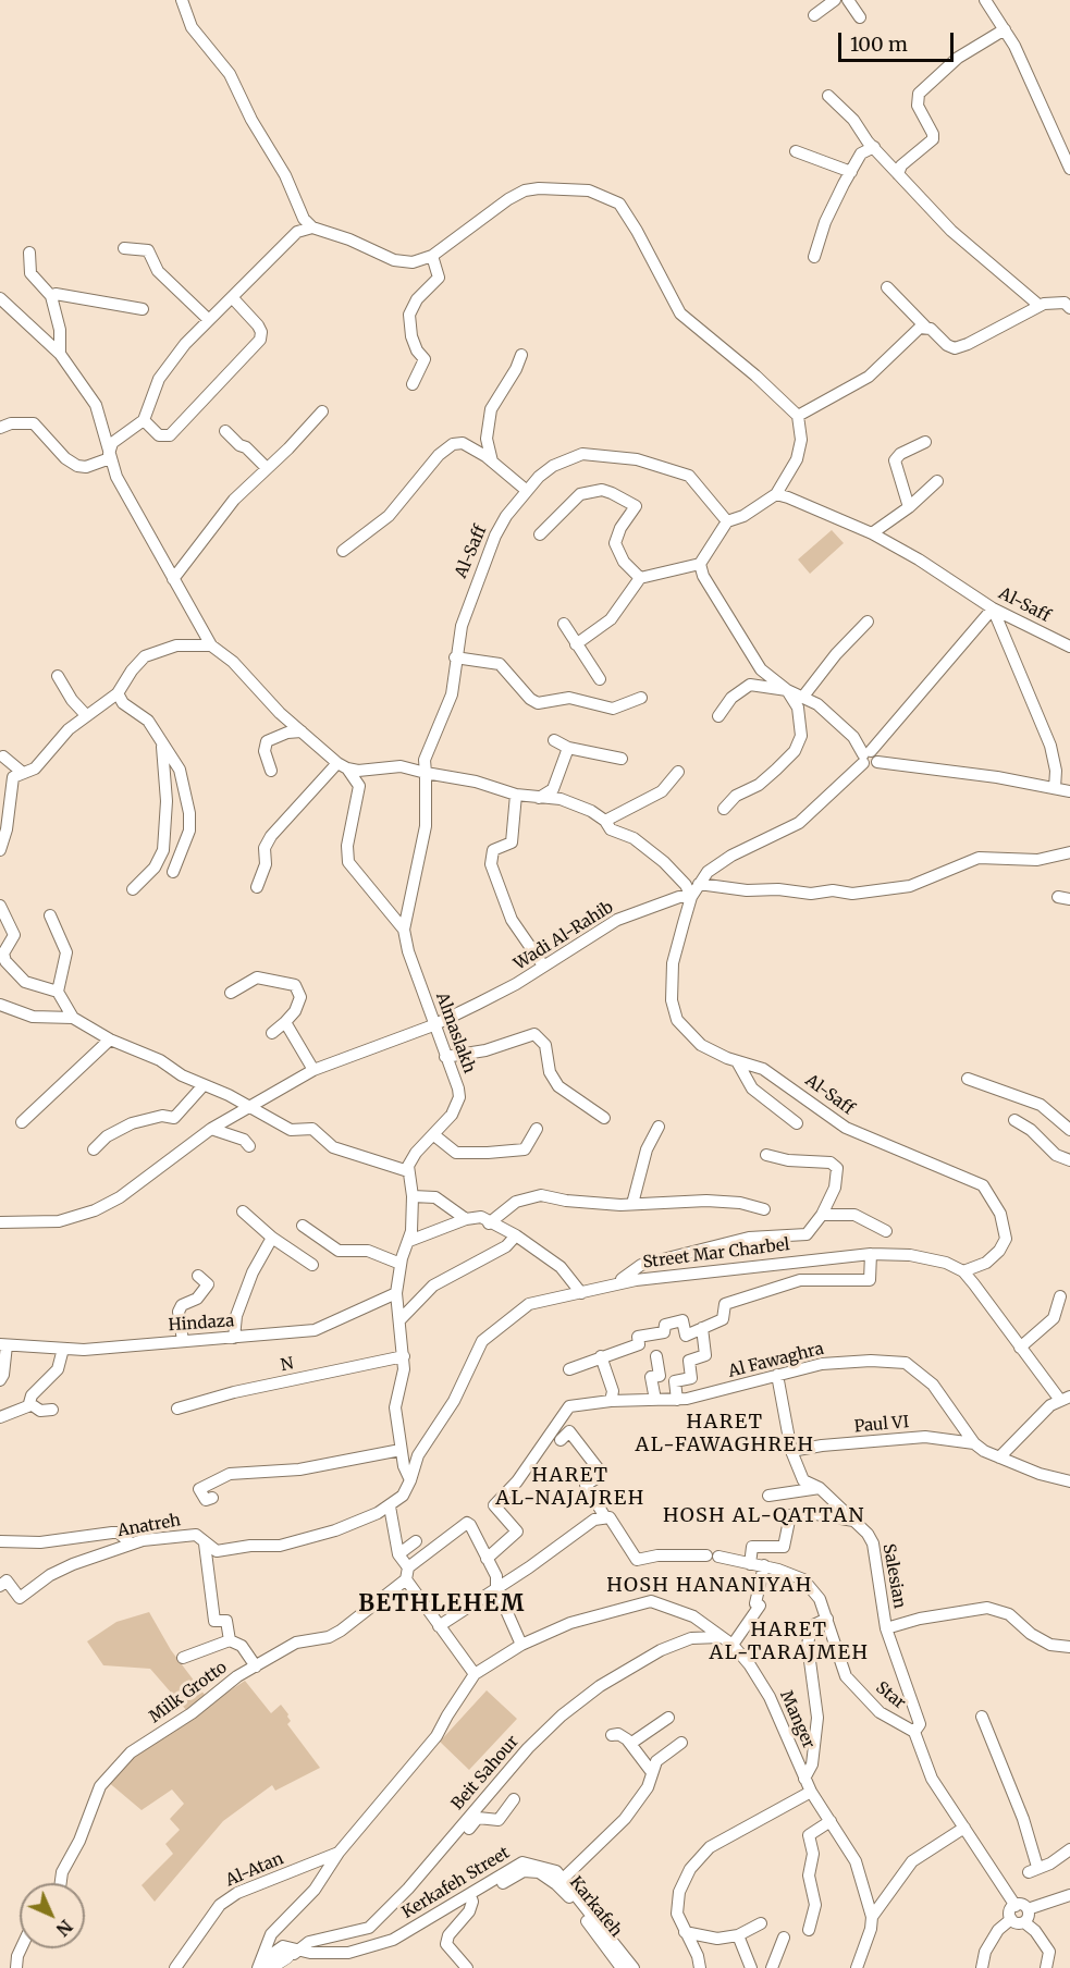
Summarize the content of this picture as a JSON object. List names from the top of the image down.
{
  "streets": {
    "street": [
      "Al-Saff",
      "Wadi Al-Rahib",
      "Almaslakh",
      "Street Mar Charbel",
      "Hindaza",
      "Al Fawaghra",
      "N",
      "Paul VI",
      "Anatreh",
      "Salesian",
      "Milk Grotto",
      "Star",
      "Manger",
      "Beit Sahour",
      "Al-Atan",
      "Karkafeh"
    ]
  },
  "crossings": [
    ["Al-Saff", "Wadi Al-Rahib"],
    ["Al-Saff", "Almaslakh"],
    ["Wadi Al-Rahib", "Almaslakh"],
    ["Street Mar Charbel", "Anatreh"],
    ["Al Fawaghra", "Paul VI"],
    ["Al Fawaghra", "Salesian"],
    ["Al Fawaghra", "Milk Grotto"],
    ["Paul VI", "Salesian"],
    ["Salesian", "Star"],
    ["Manger", "Beit Sahour"],
    ["Beit Sahour", "Karkafeh"]
  ],
  "districts": [
    "HARET AL-FAWAGHREH",
    "HARET AL-NAJAJREH",
    "HOSH AL-QATTAN",
    "HOSH HANANIYAH",
    "BETHLEHEM",
    "HARET AL-TARAJMEH"
  ],
  "scale_bar": "100 m",
  "north": "bottom right"
}
